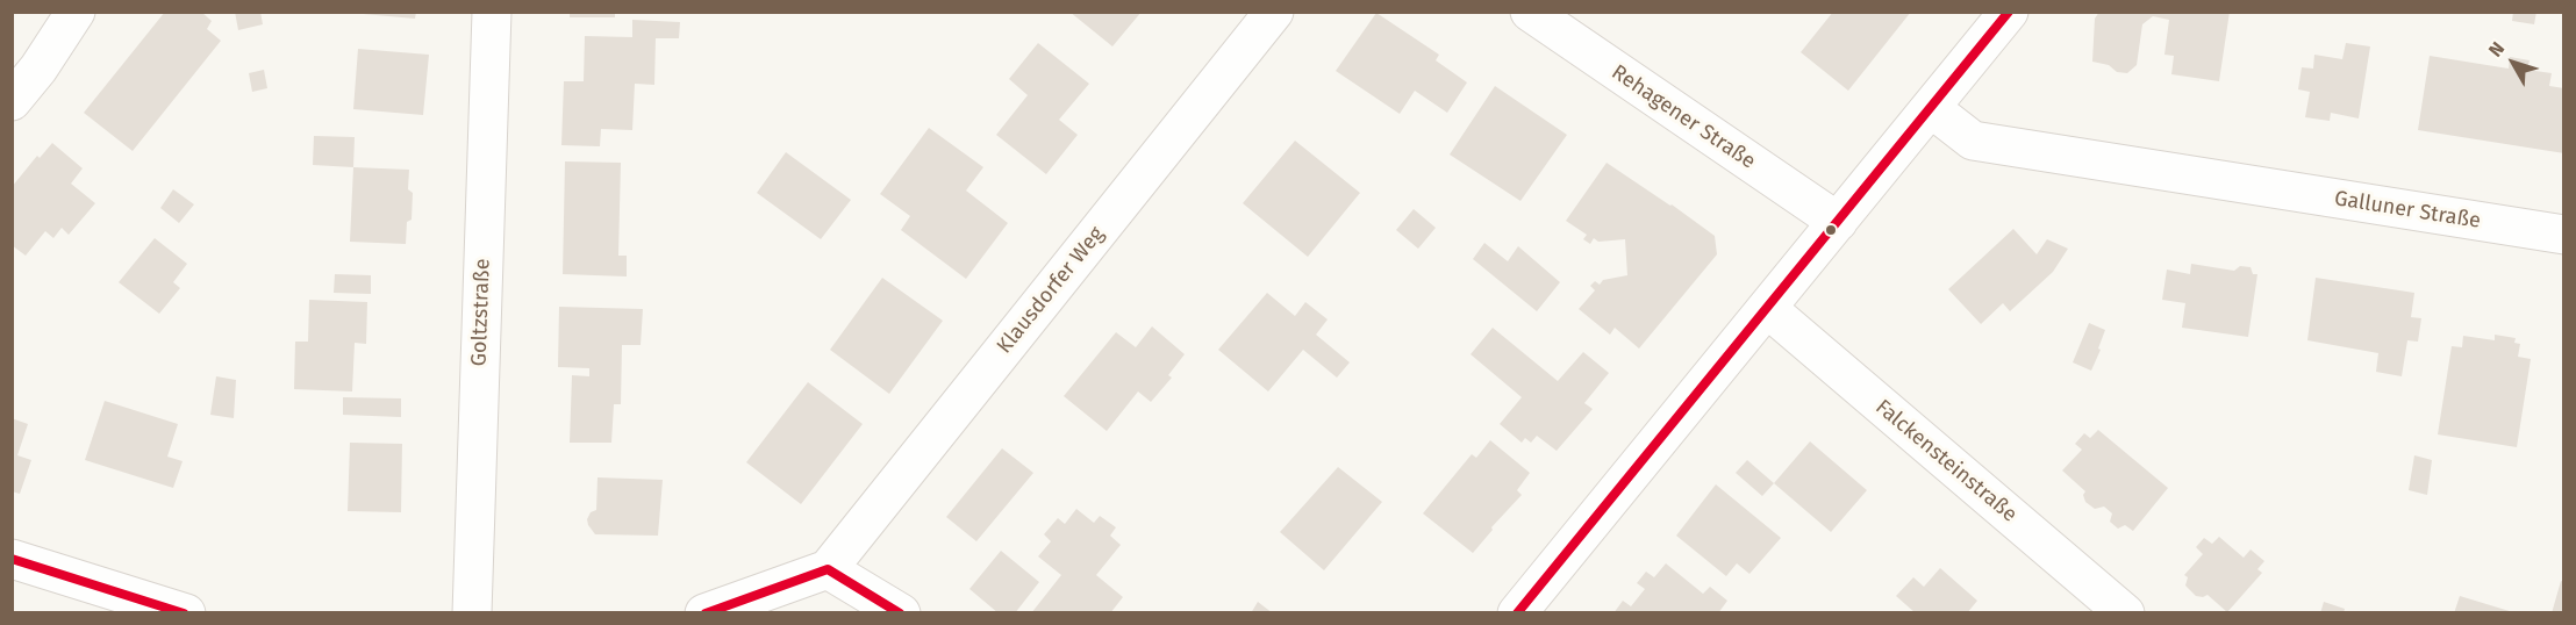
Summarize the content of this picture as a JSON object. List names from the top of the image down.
{
  "streets": {
    "street": [
      "Rehagener Straße",
      "Galluner Straße",
      "Klausdorfer Weg",
      "Goltzstraße",
      "Falckensteinstraße"
    ]
  },
  "north": "top left"
}
